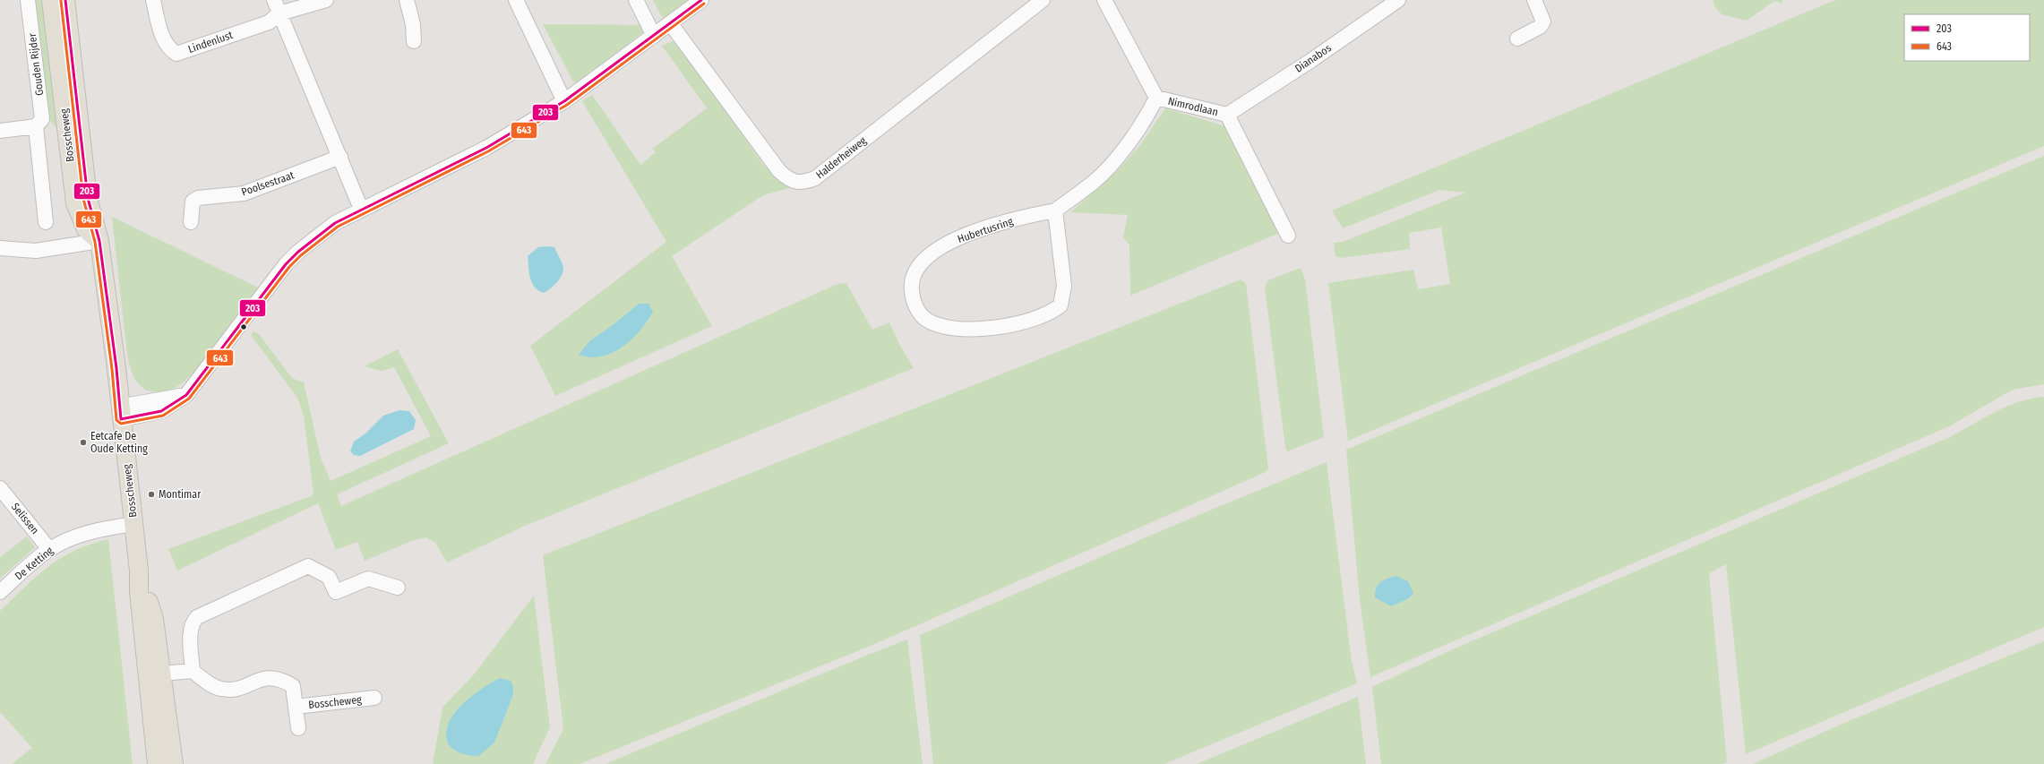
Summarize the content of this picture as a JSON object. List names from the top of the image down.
{
  "streets": {
    "main road": ["Bosscheweg"],
    "street": [
      "Lindenlust",
      "Dianabos",
      "Gouden Rijder",
      "Nimrodlaan",
      "Halderheiweg",
      "Poolsestraat",
      "Hubertusring",
      "Selissen",
      "De Ketting"
    ]
  },
  "crossings": [
    ["Dianabos", "Nimrodlaan"],
    ["Nimrodlaan", "Hubertusring"],
    ["Bosscheweg", "De Ketting"],
    ["Selissen", "De Ketting"]
  ],
  "places": ["Eetcafe De Oude Ketting", "Montimar"],
  "lines": ["transit line 203", "transit line 643"],
  "legend": ["203", "643"]
}
